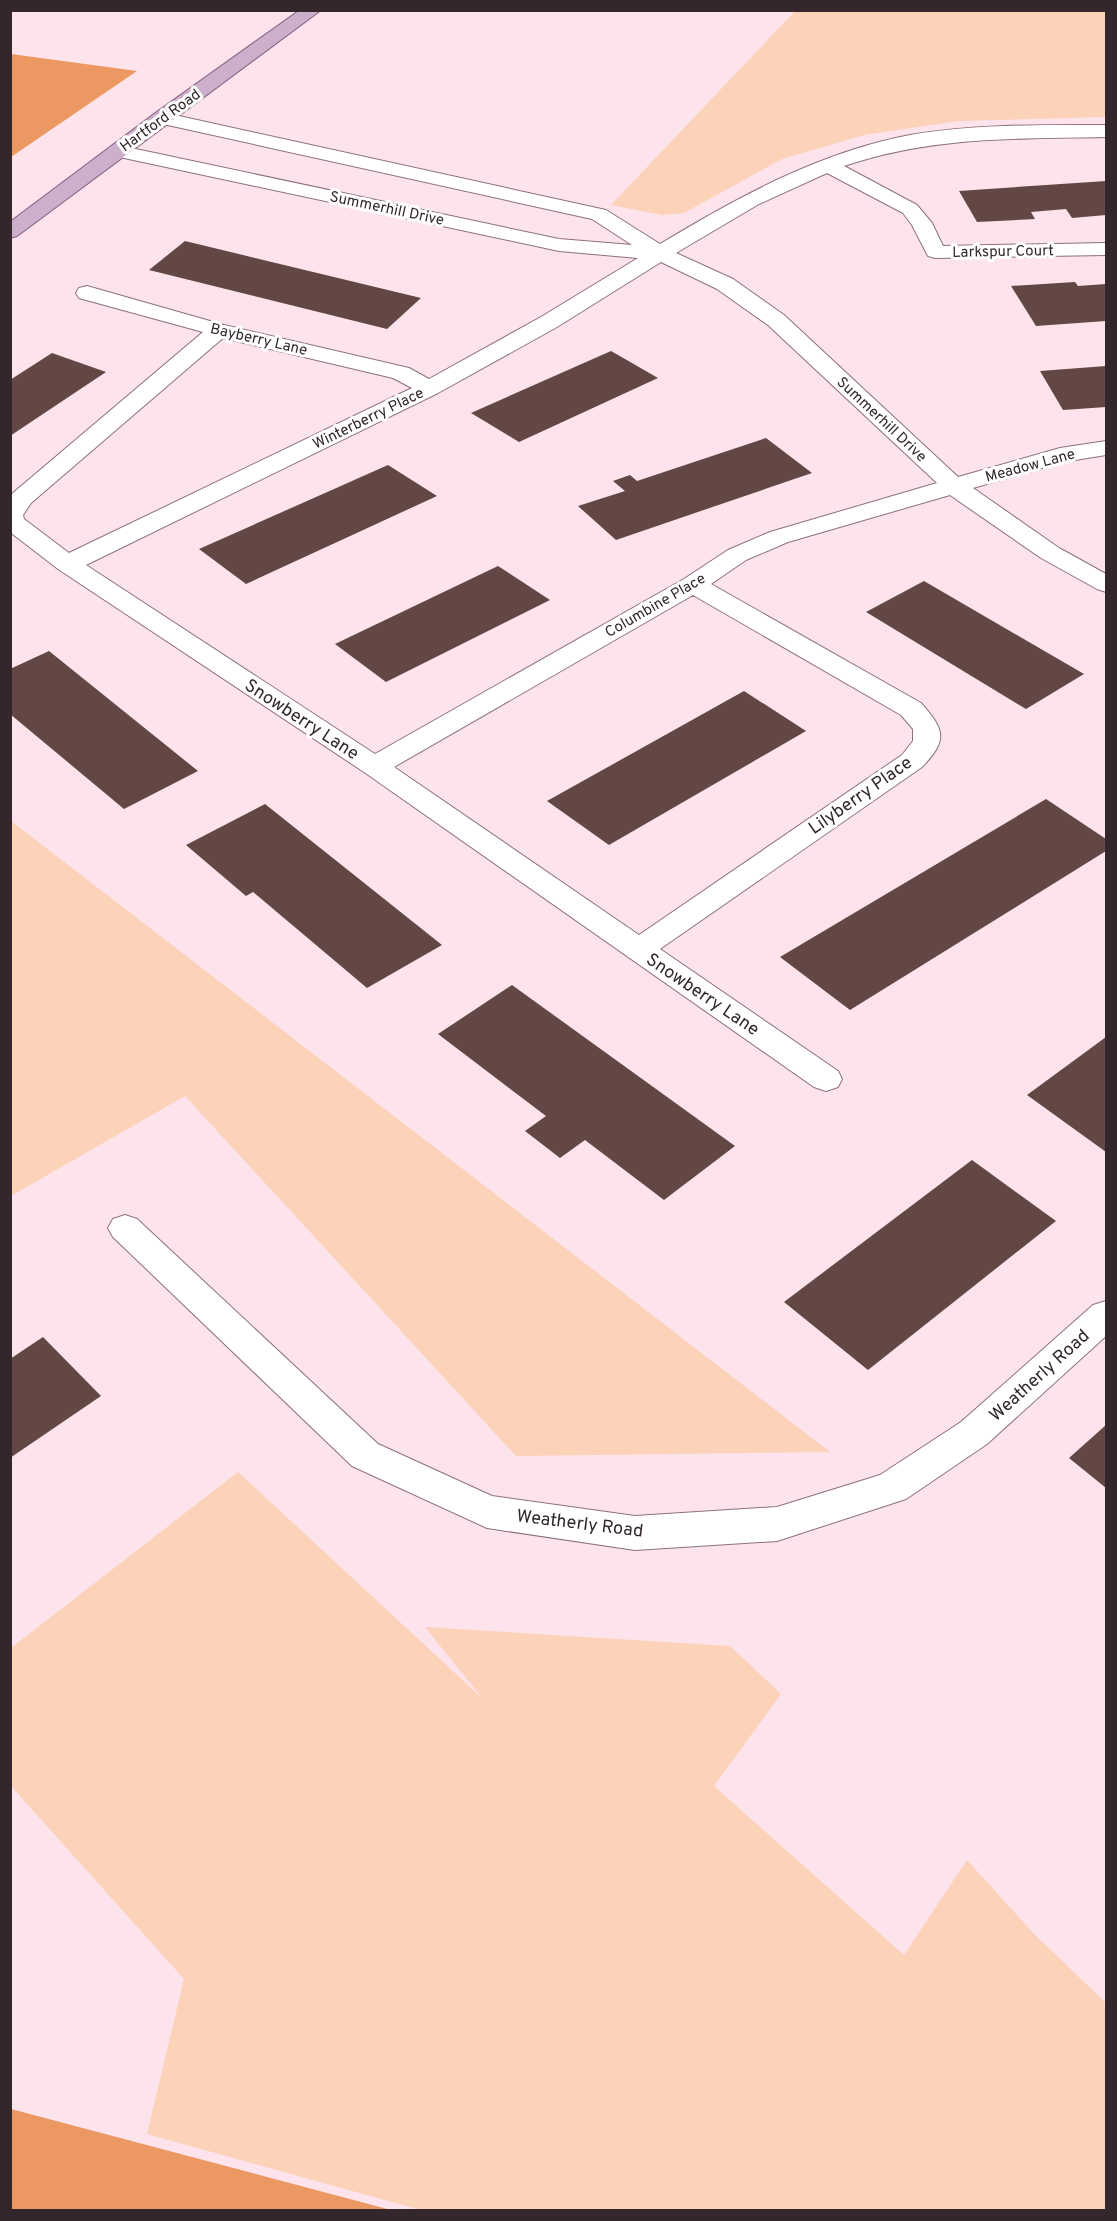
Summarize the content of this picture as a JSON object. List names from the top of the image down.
{
  "streets": {
    "main road": ["Hartford Road"],
    "street": [
      "Summerhill Drive",
      "Larkspur Court",
      "Bayberry Lane",
      "Winterberry Place",
      "Meadow Lane",
      "Columbine Place",
      "Snowberry Lane",
      "Lilyberry Place",
      "Weatherly Road"
    ]
  },
  "crossings": [
    ["Hartford Road", "Summerhill Drive"],
    ["Summerhill Drive", "Winterberry Place"],
    ["Summerhill Drive", "Meadow Lane"],
    ["Summerhill Drive", "Columbine Place"],
    ["Bayberry Lane", "Winterberry Place"],
    ["Bayberry Lane", "Snowberry Lane"],
    ["Winterberry Place", "Snowberry Lane"],
    ["Meadow Lane", "Columbine Place"],
    ["Columbine Place", "Snowberry Lane"],
    ["Columbine Place", "Lilyberry Place"],
    ["Snowberry Lane", "Lilyberry Place"]
  ]
}
